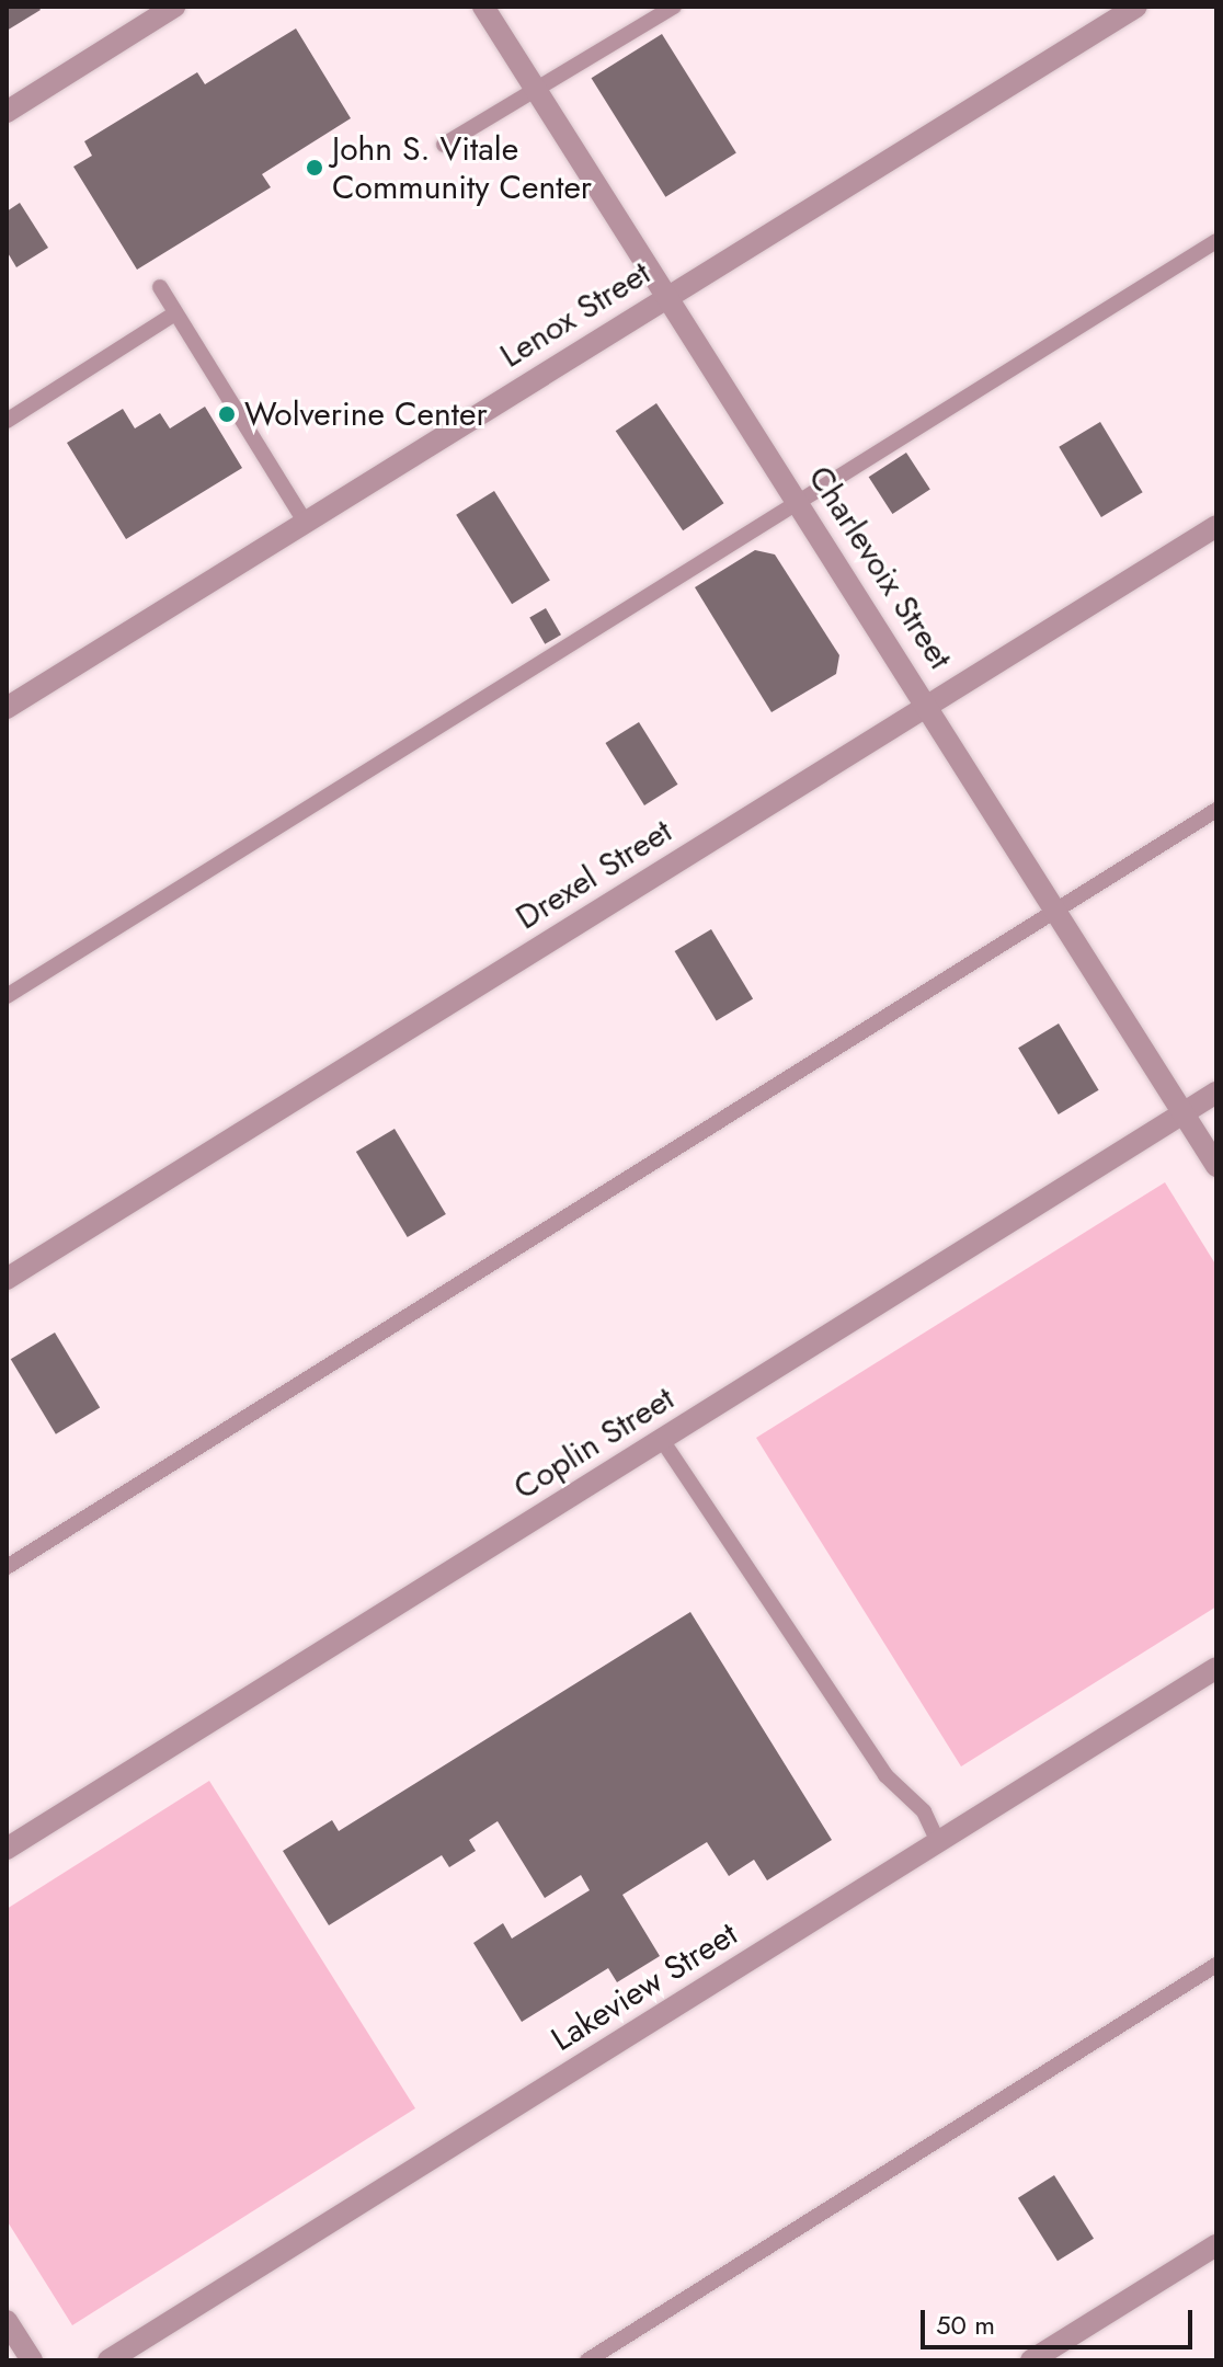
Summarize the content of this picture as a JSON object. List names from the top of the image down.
{
  "streets": {
    "street": [
      "Lenox Street",
      "Charlevoix Street",
      "Drexel Street",
      "Coplin Street",
      "Lakeview Street"
    ]
  },
  "crossings": [
    ["Lenox Street", "Charlevoix Street"],
    ["Charlevoix Street", "Drexel Street"],
    ["Charlevoix Street", "Coplin Street"]
  ],
  "places": ["John S. Vitale Community Center", "Wolverine Center"],
  "scale_bar": "50 m"
}
